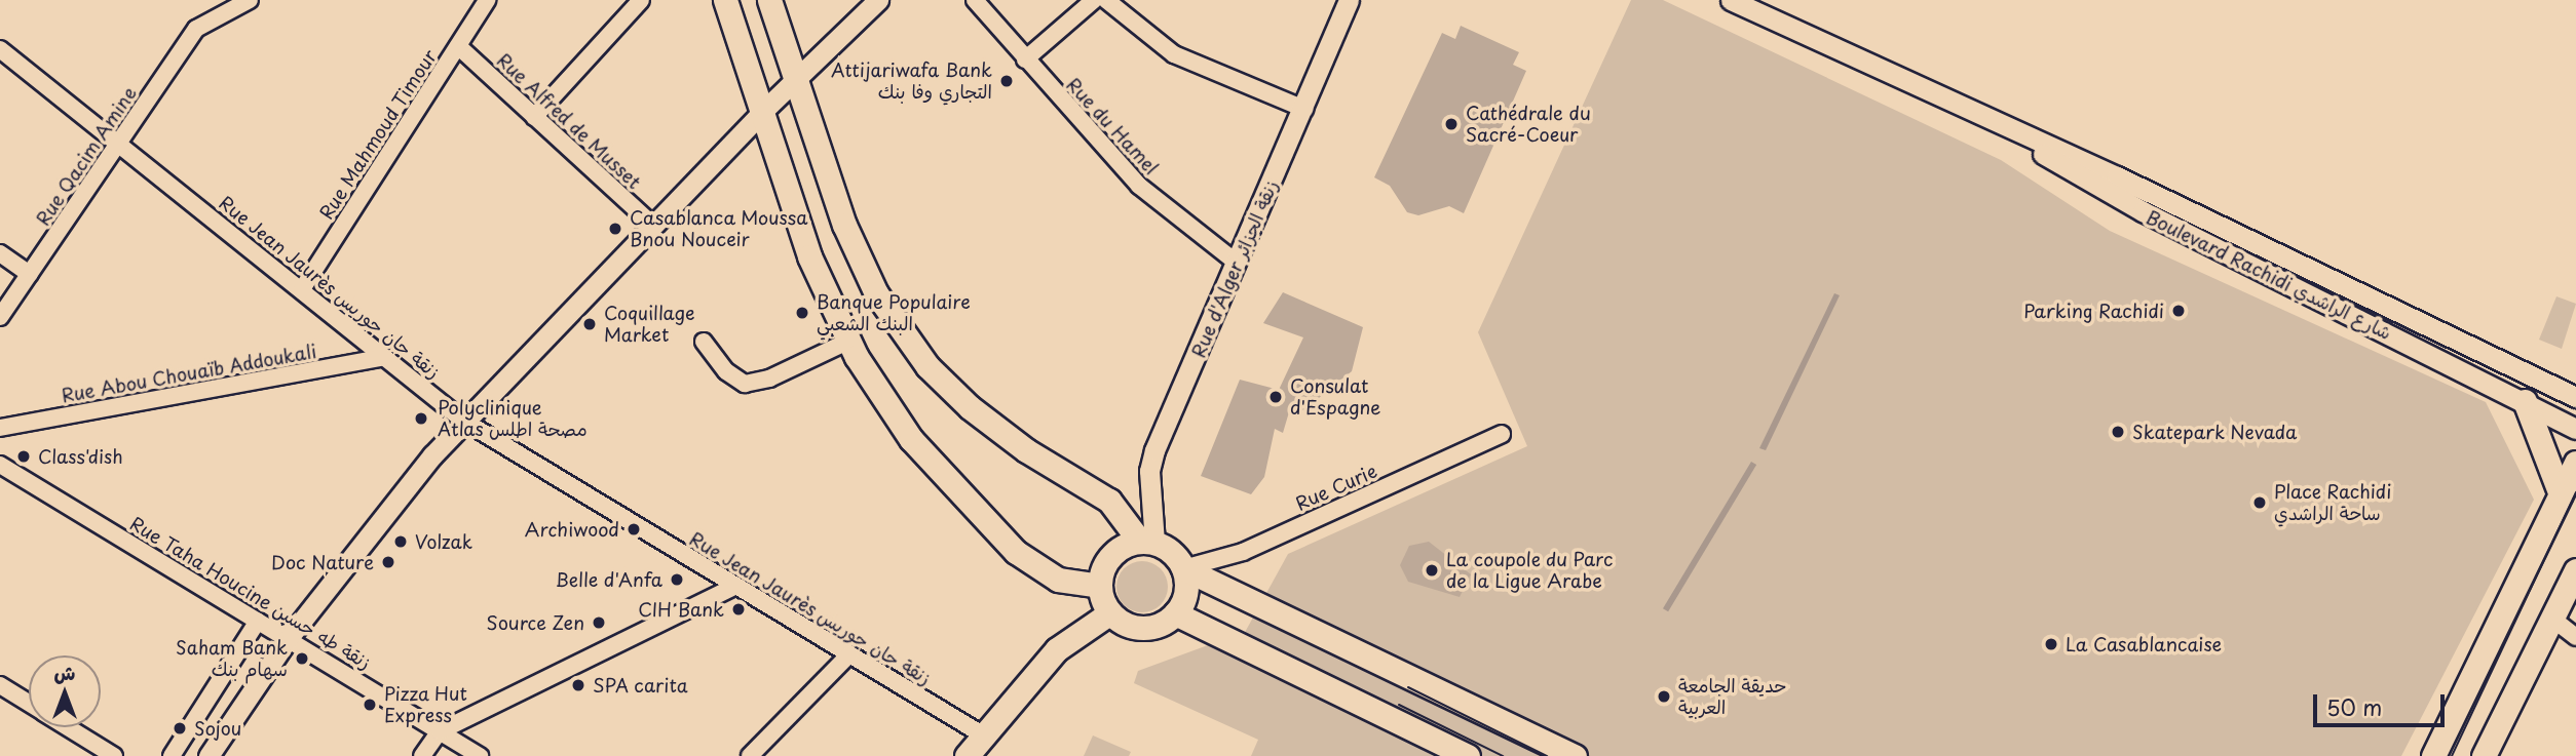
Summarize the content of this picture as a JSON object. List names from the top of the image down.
{
  "streets": {
    "street": [
      "Rue Alfred de Musset",
      "Rue du Hamel",
      "Rue Mahmoud Timour",
      "Rue Qacim Amine",
      "Rue d'Alger زنقة الجزائر",
      "Boulevard Rachidi شارع الراشدي",
      "Rue Jean Jaurès زنقة جان جوريس",
      "Rue Abou Chouaïb Addoukali",
      "Rue Curie",
      "Rue Taha Houcine زنقة طه حسين"
    ]
  },
  "crossings": [
    ["Rue Alfred de Musset", "Rue Mahmoud Timour"],
    ["Rue du Hamel", "Rue d'Alger زنقة الجزائر"],
    ["Rue Mahmoud Timour", "Rue Jean Jaurès زنقة جان جوريس"],
    ["Rue Qacim Amine", "Rue Jean Jaurès زنقة جان جوريس"],
    ["Rue d'Alger زنقة الجزائر", "Rue Curie"],
    ["Rue Jean Jaurès زنقة جان جوريس", "Rue Abou Chouaïb Addoukali"]
  ],
  "places": [
    "Attijariwafa Bank التجاري وفا بنك",
    "Cathédrale du Sacré-Coeur",
    "Casablanca Moussa Bnou Nouceir",
    "Parking Rachidi",
    "Banque Populaire البنك الشعبي",
    "Coquillage Market",
    "Consulat d'Espagne",
    "Polyclinique Atlas مصحة اطلس",
    "Skatepark Nevada",
    "Class'dish",
    "Place Rachidi ساحة الراشدي",
    "Archiwood",
    "Volzak",
    "Doc Nature",
    "La coupole du Parc de la Ligue Arabe",
    "Belle d'Anfa",
    "CIH Bank",
    "Source Zen",
    "La Casablancaise",
    "Saham Bank سهام بنك",
    "SPA carita",
    "حديقة الجامعة العربية",
    "Pizza Hut Express",
    "Sojou"
  ],
  "scale_bar": "50 m",
  "north": "top"
}
